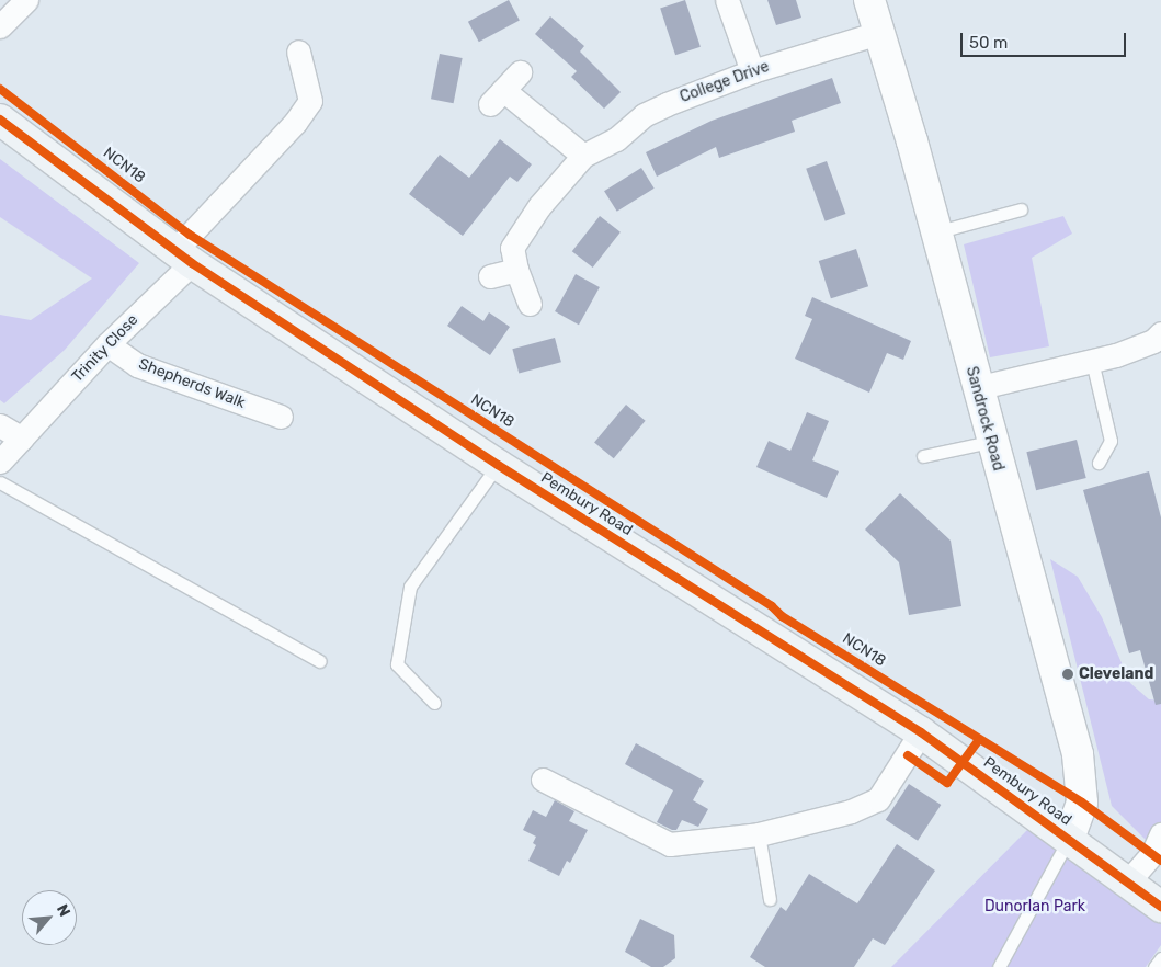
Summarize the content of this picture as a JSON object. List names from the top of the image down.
{
  "streets": {
    "main road": ["Pembury Road"],
    "street": [
      "College Drive",
      "Trinity Close",
      "Shepherds Walk",
      "Sandrock Road"
    ],
    "cycle path": ["NCN18"]
  },
  "crossings": [
    ["College Drive", "Sandrock Road"],
    ["Trinity Close", "Shepherds Walk"],
    ["Trinity Close", "Pembury Road"],
    ["Sandrock Road", "Pembury Road"]
  ],
  "parks": ["Dunorlan Park"],
  "places": ["Cleveland"],
  "scale_bar": "50 m",
  "north": "top right"
}
